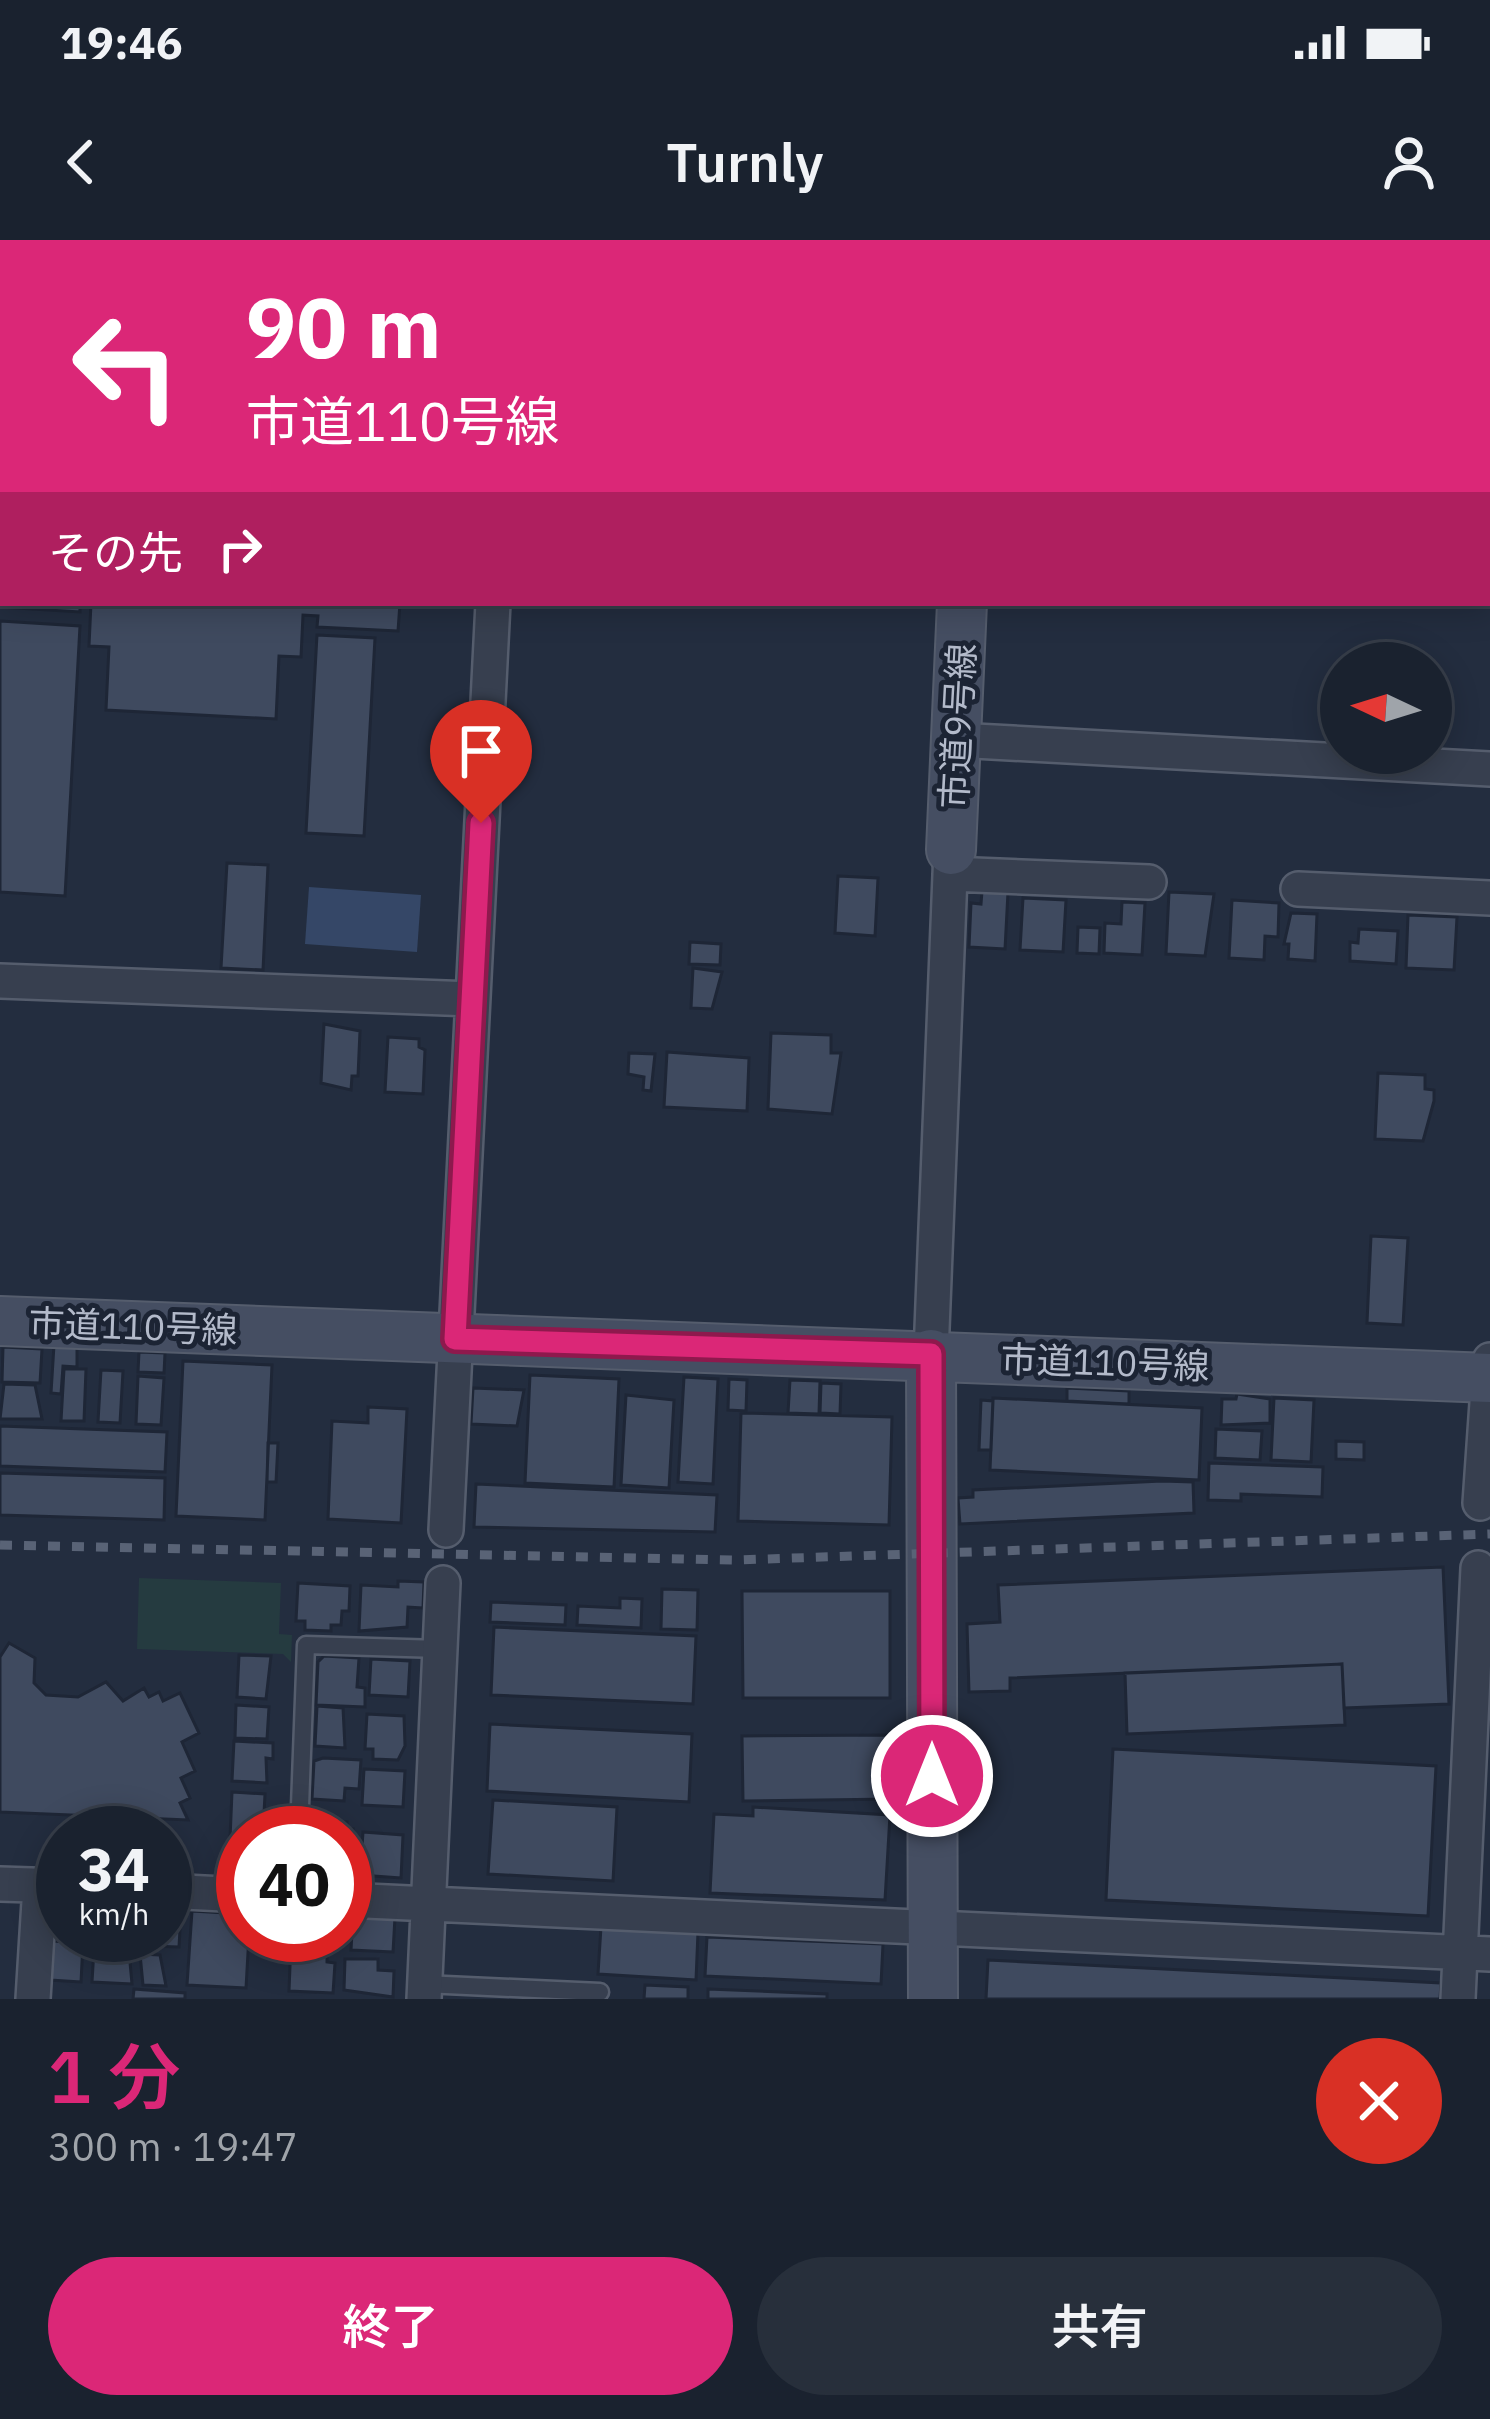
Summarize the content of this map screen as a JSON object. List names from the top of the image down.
{
  "streets": {
    "street": ["市道9号線", "市道110号線"]
  },
  "north": "left",
  "page": {
    "status": "19:46",
    "header": "Turnly",
    "turn": ["90 m", "市道110号線"],
    "then": "その先",
    "speed": "34 km/h",
    "limit": "40",
    "heading": ["1 分", "300 m · 19:47"],
    "buttons": ["終了", "共有"]
  }
}
